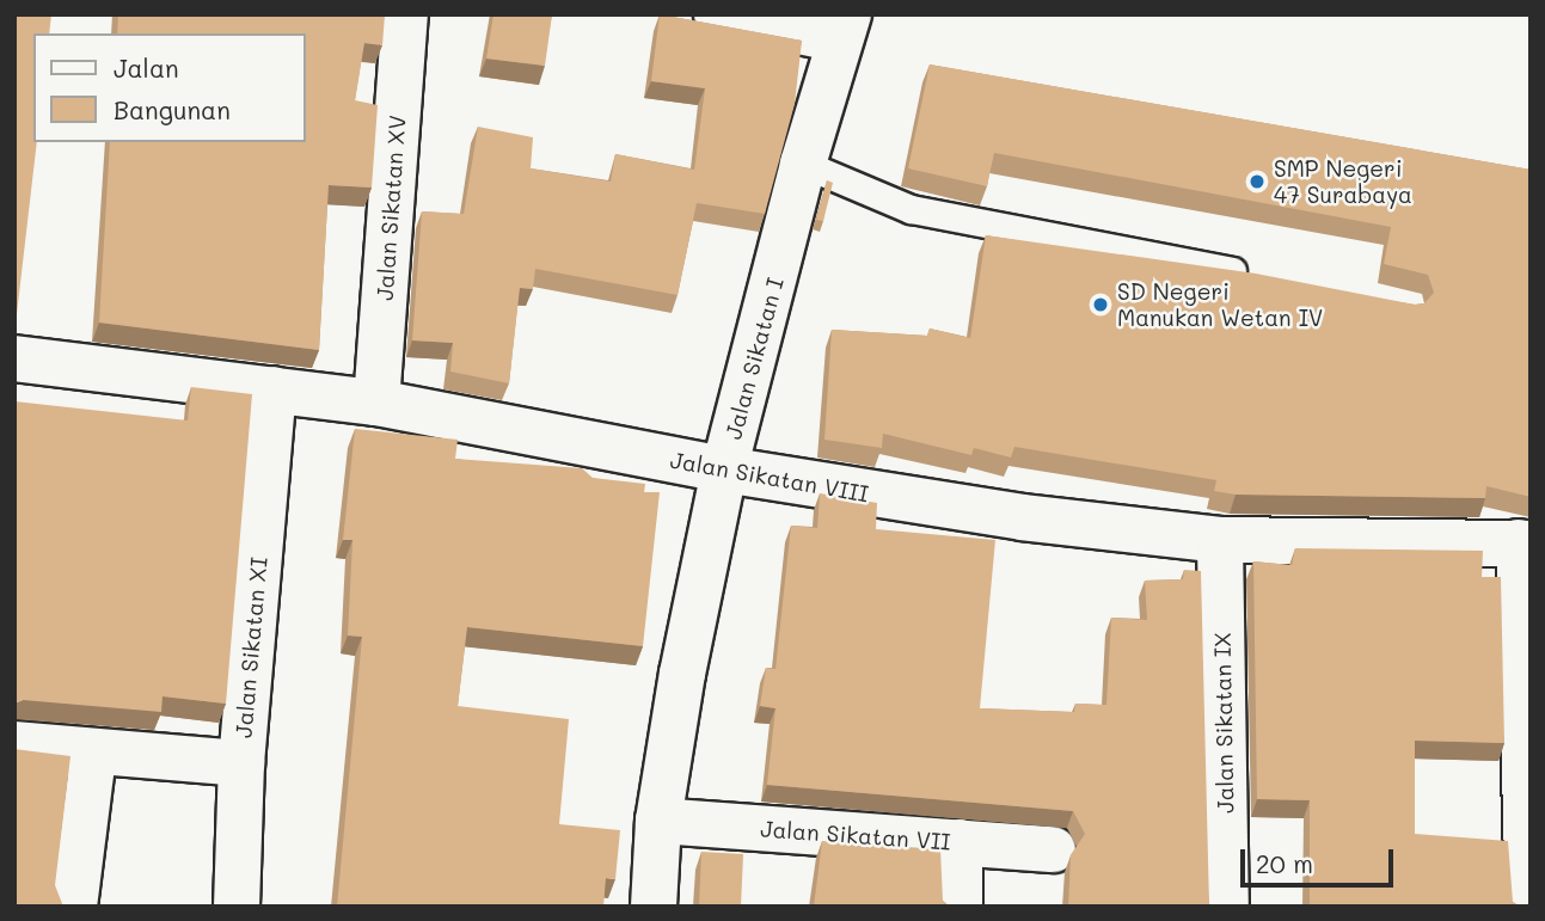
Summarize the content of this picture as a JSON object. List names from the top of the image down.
{
  "streets": {
    "street": [
      "Jalan Sikatan XV",
      "Jalan Sikatan I",
      "Jalan Sikatan VIII",
      "Jalan Sikatan XI",
      "Jalan Sikatan IX",
      "Jalan Sikatan VII"
    ]
  },
  "crossings": [
    ["Jalan Sikatan XV", "Jalan Sikatan VIII"],
    ["Jalan Sikatan I", "Jalan Sikatan VIII"],
    ["Jalan Sikatan I", "Jalan Sikatan VII"],
    ["Jalan Sikatan VIII", "Jalan Sikatan XI"],
    ["Jalan Sikatan VIII", "Jalan Sikatan IX"]
  ],
  "places": ["SMP Negeri 47 Surabaya", "SD Negeri Manukan Wetan IV"],
  "legend": ["Jalan", "Bangunan"],
  "scale_bar": "20 m"
}
